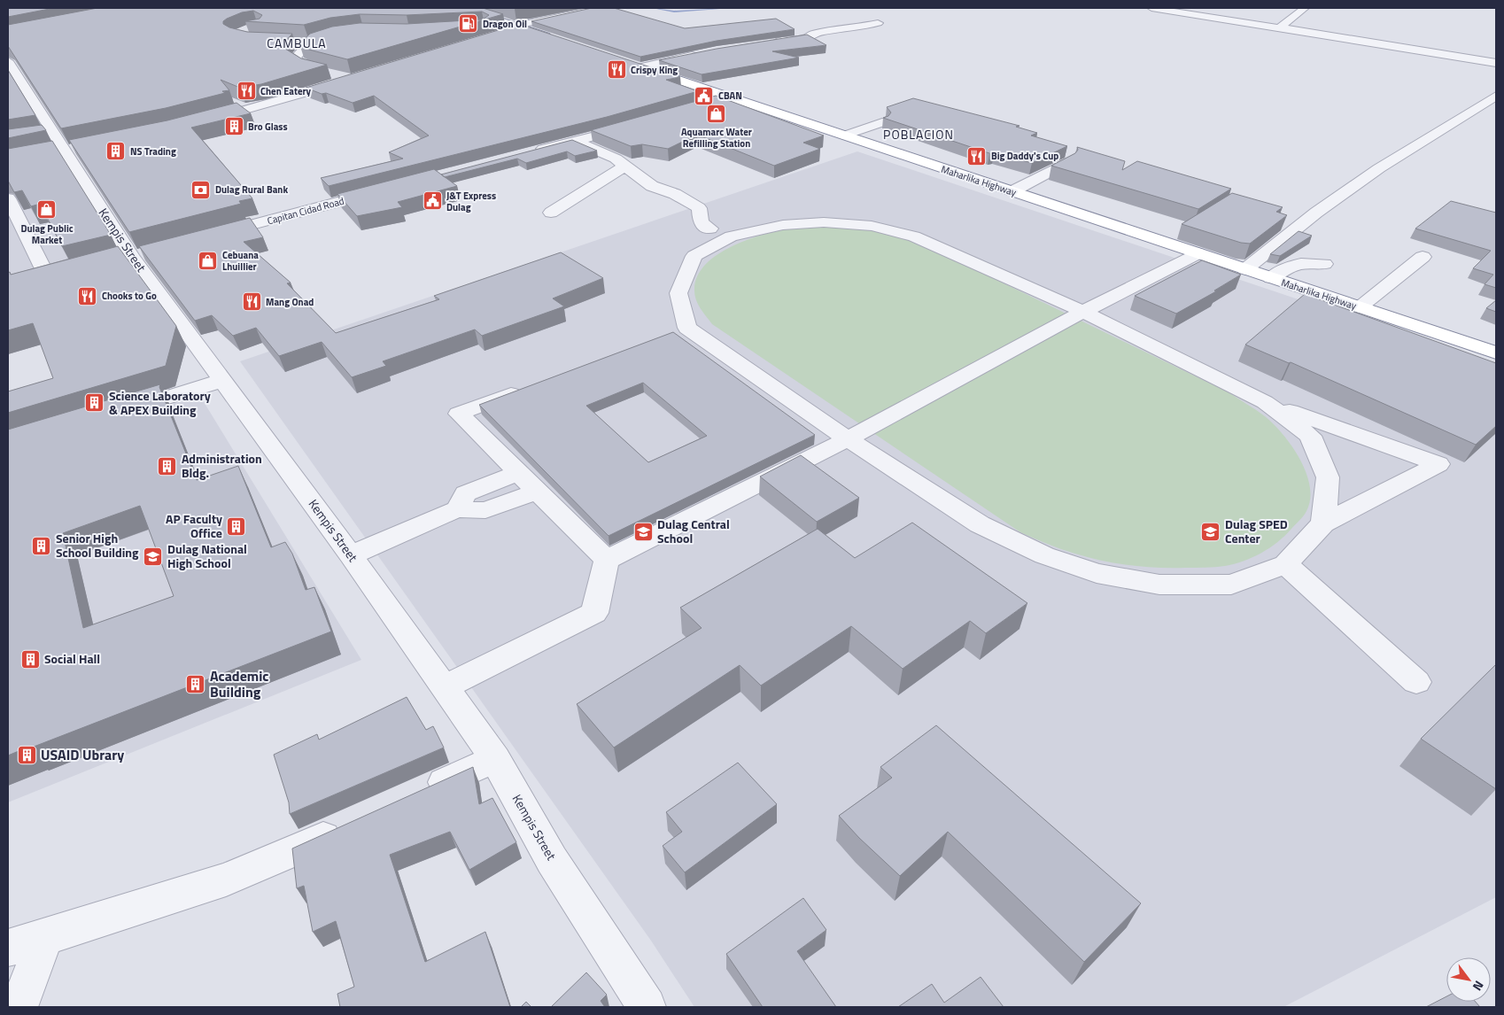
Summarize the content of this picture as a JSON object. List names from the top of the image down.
{
  "streets": {
    "highway": ["Maharlika Highway"],
    "street": ["Capitan Cidad Road", "Kempis Street"]
  },
  "districts": ["CAMBULA", "POBLACION"],
  "places": {
    "fuel station": ["Dragon Oil"],
    "restaurant": [
      "Crispy King",
      "Chen Eatery",
      "Big Daddy's Cup",
      "Chooks to Go",
      "Mang Onad"
    ],
    "public building": ["CBAN", "J&T Express Dulag"],
    "shop": ["Aquamarc Water Refilling Station", "Dulag Public Market", "Cebuana Lhuillier"],
    "building": [
      "Bro Glass",
      "NS Trading",
      "Science Laboratory & APEX Building",
      "Administration Bldg.",
      "AP Faculty Office",
      "Senior High School Building",
      "Social Hall",
      "Academic Building",
      "USAID Ubrary"
    ],
    "bank": ["Dulag Rural Bank"],
    "school or university": ["Dulag Central School", "Dulag SPED Center", "Dulag National High School"]
  },
  "north": "bottom right"
}
